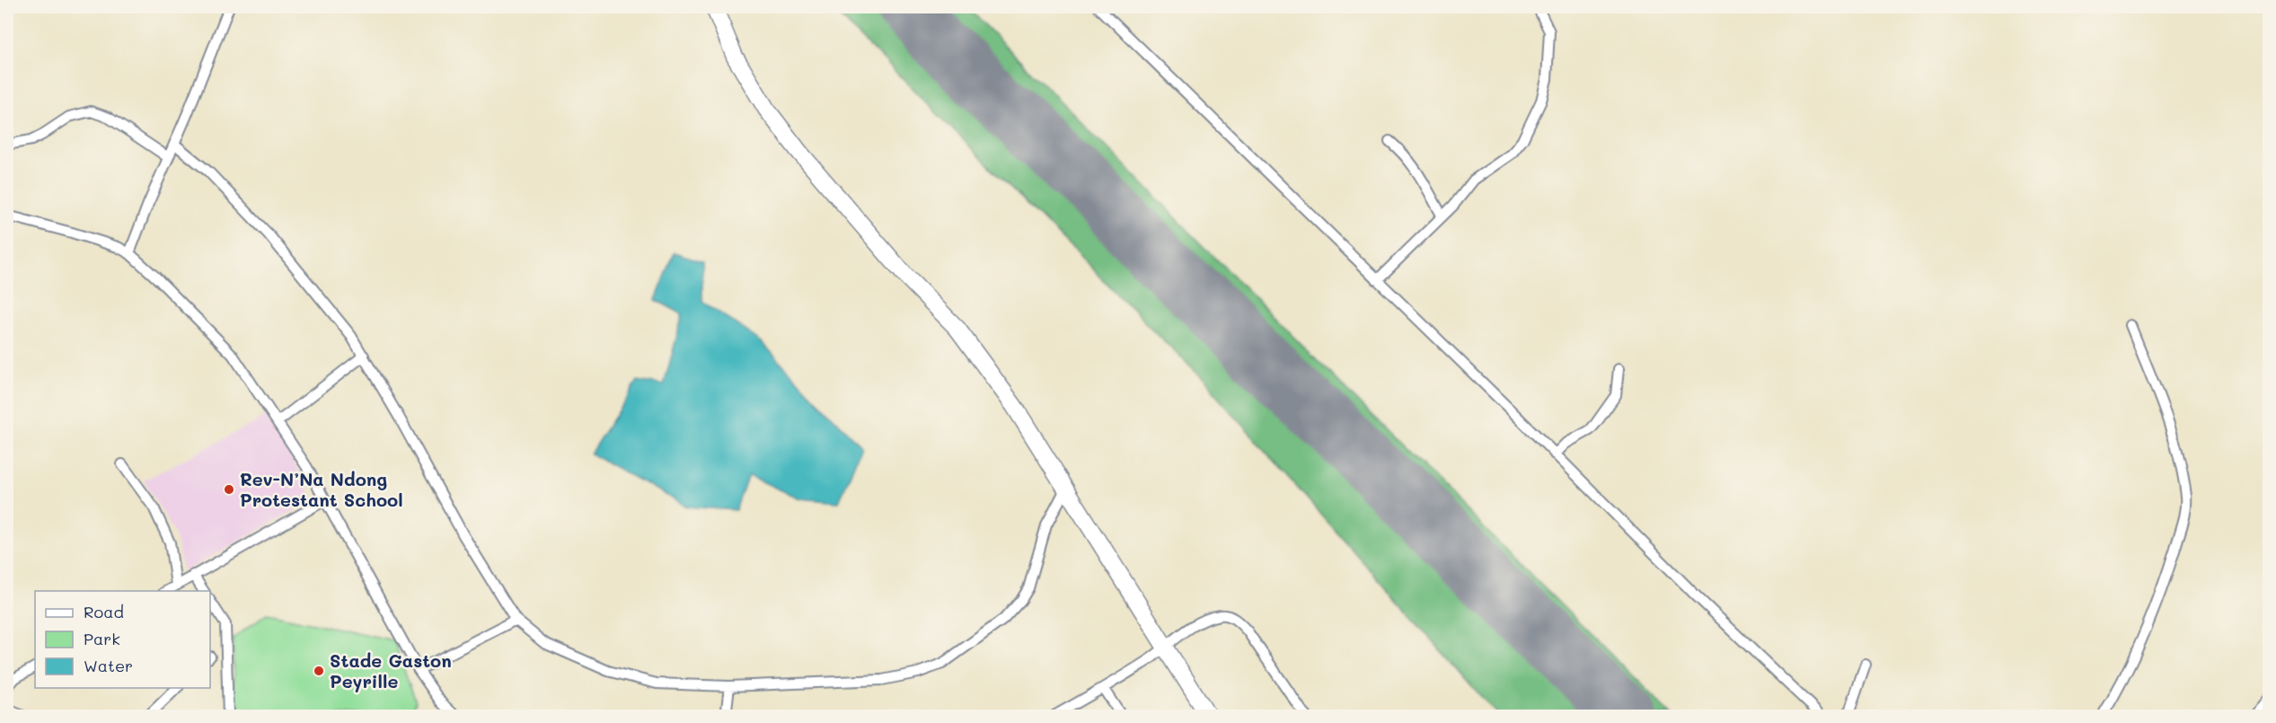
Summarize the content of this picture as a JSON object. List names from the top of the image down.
{
  "places": ["Rev-N’Na Ndong Protestant School", "Stade Gaston Peyrille"],
  "legend": ["Road", "Park", "Water"]
}
